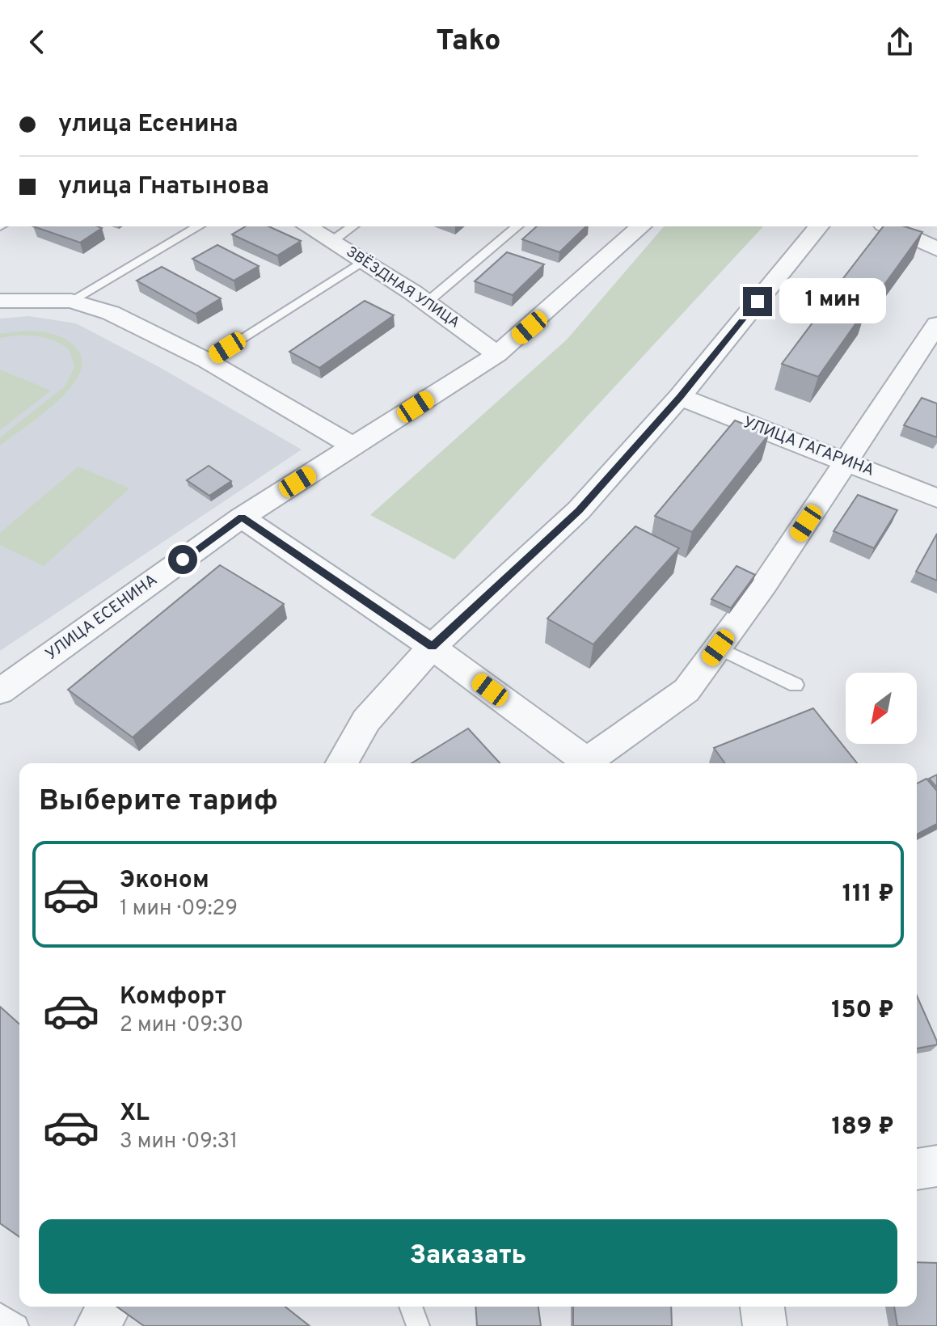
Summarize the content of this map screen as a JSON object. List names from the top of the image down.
{
  "streets": {
    "street": ["ЗВЁЗДНАЯ УЛИЦА", "УЛИЦА ГАГАРИНА", "УЛИЦА ЕСЕНИНА"]
  },
  "crossings": [
    ["ЗВЁЗДНАЯ УЛИЦА", "УЛИЦА ЕСЕНИНА"]
  ],
  "north": "bottom left",
  "page": {
    "header": "Tako",
    "banner": ["улица Есенина", "улица Гнатынова"],
    "bubble": "1 мин",
    "heading": "Выберите тариф",
    "list": [
      {
        "name": "Эконом",
        "note": "1 мин · 09:29",
        "value": "111 ₽"
      },
      {
        "name": "Комфорт",
        "note": "2 мин · 09:30",
        "value": "150 ₽"
      },
      {
        "name": "XL",
        "note": "3 мин · 09:31",
        "value": "189 ₽"
      }
    ],
    "buttons": "Заказать"
  }
}
